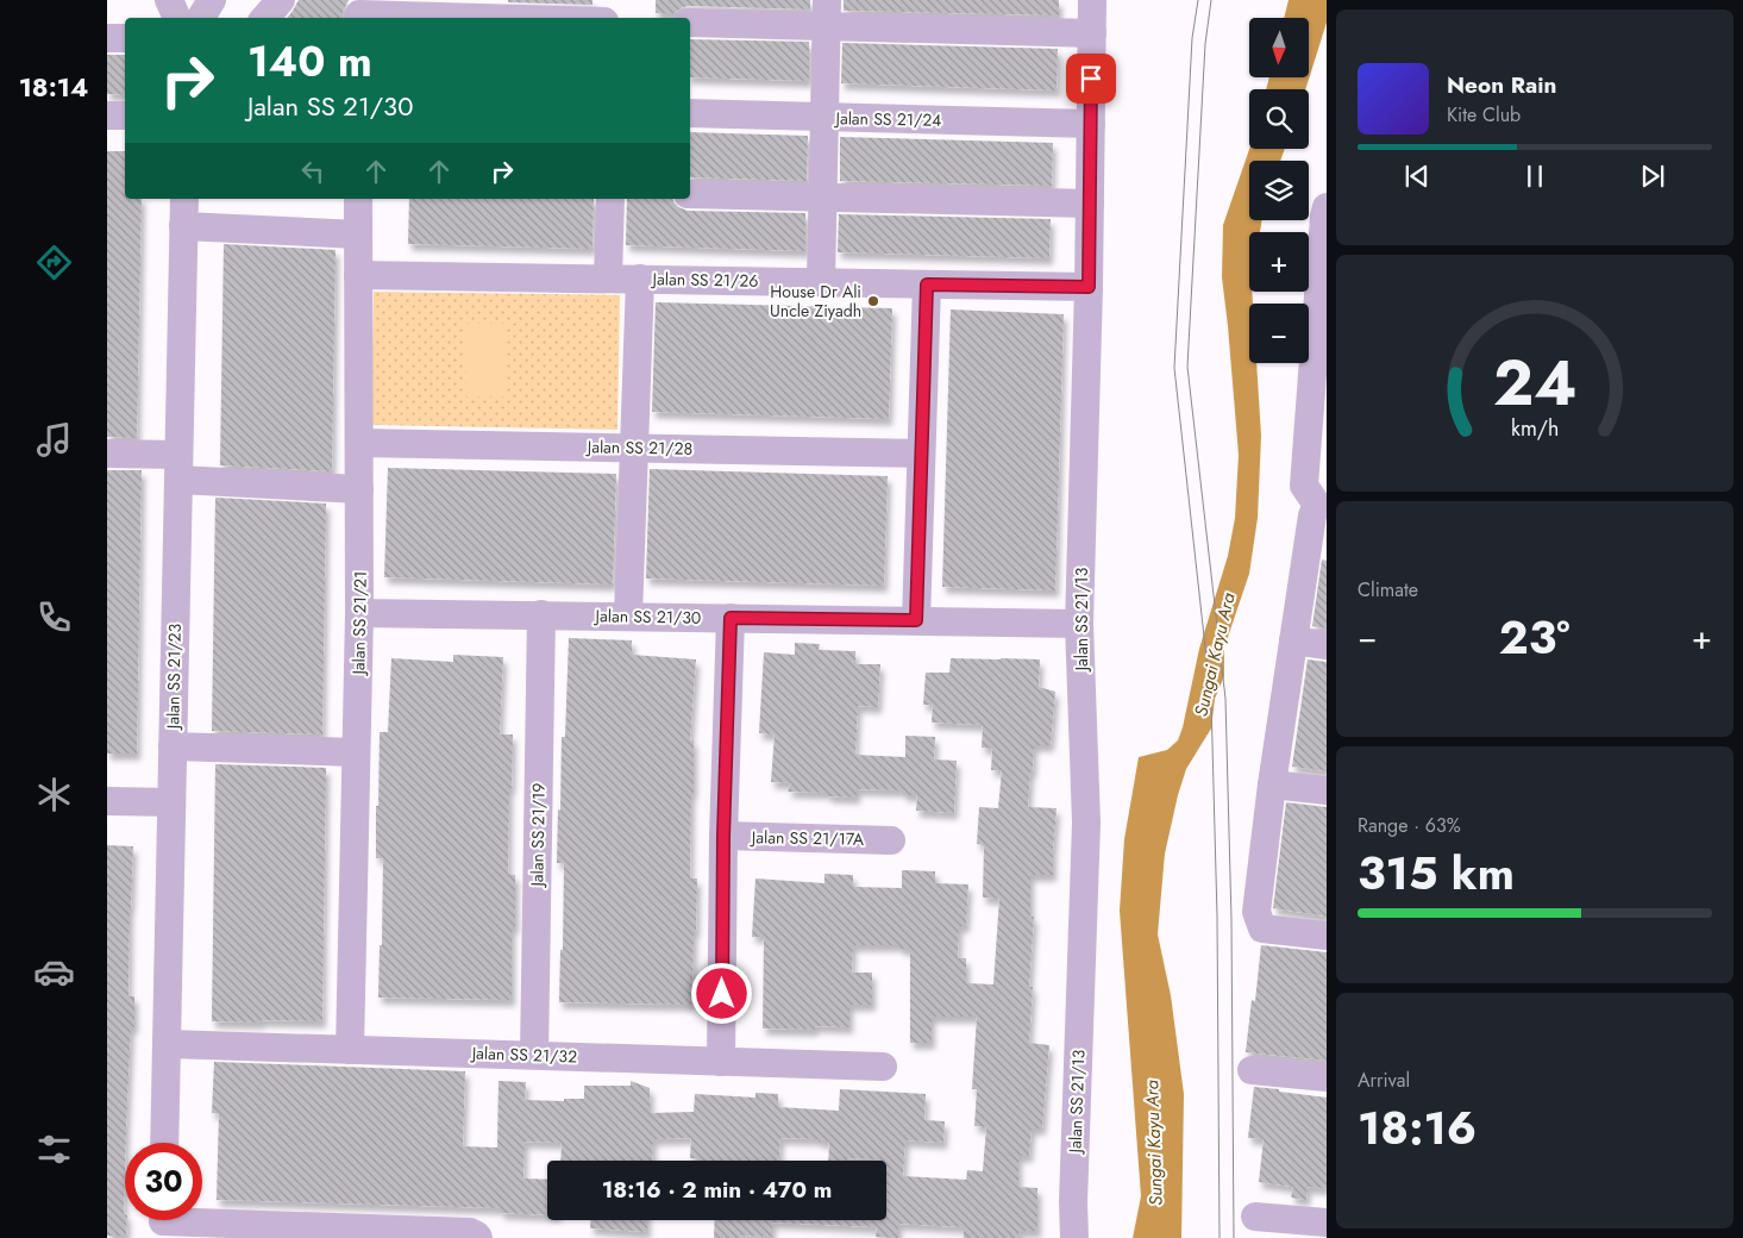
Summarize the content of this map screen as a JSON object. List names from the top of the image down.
{
  "streets": {
    "street": [
      "Jalan SS 21/24",
      "Jalan SS 21/26",
      "Jalan SS 21/28",
      "Jalan SS 21/30",
      "Jalan SS 21/13",
      "Jalan SS 21/21",
      "Jalan SS 21/23",
      "Jalan SS 21/19",
      "Jalan SS 21/17A",
      "Jalan SS 21/32"
    ]
  },
  "crossings": [
    ["Jalan SS 21/24", "Jalan SS 21/13"],
    ["Jalan SS 21/26", "Jalan SS 21/13"],
    ["Jalan SS 21/26", "Jalan SS 21/21"],
    ["Jalan SS 21/28", "Jalan SS 21/21"],
    ["Jalan SS 21/30", "Jalan SS 21/13"],
    ["Jalan SS 21/30", "Jalan SS 21/21"],
    ["Jalan SS 21/30", "Jalan SS 21/19"],
    ["Jalan SS 21/21", "Jalan SS 21/32"],
    ["Jalan SS 21/23", "Jalan SS 21/32"],
    ["Jalan SS 21/19", "Jalan SS 21/32"]
  ],
  "water": ["Sungai Kayu Ara"],
  "places": ["House Dr Ali Uncle Ziyadh"],
  "north": "bottom",
  "page": {
    "tabs": "18:14",
    "map_buttons": ["+", "−"],
    "turn": ["140 m", "Jalan SS 21/30"],
    "song": ["Neon Rain", "Kite Club"],
    "tile": [
      "Climate",
      ["Range · 63%", "315 km"],
      ["Arrival", "18:16"]
    ],
    "heat": ["−", "23°", "+"],
    "limit": "30",
    "trip": "18:16 · 2 min · 470 m",
    "gauge": ["24", "km/h"]
  }
}
